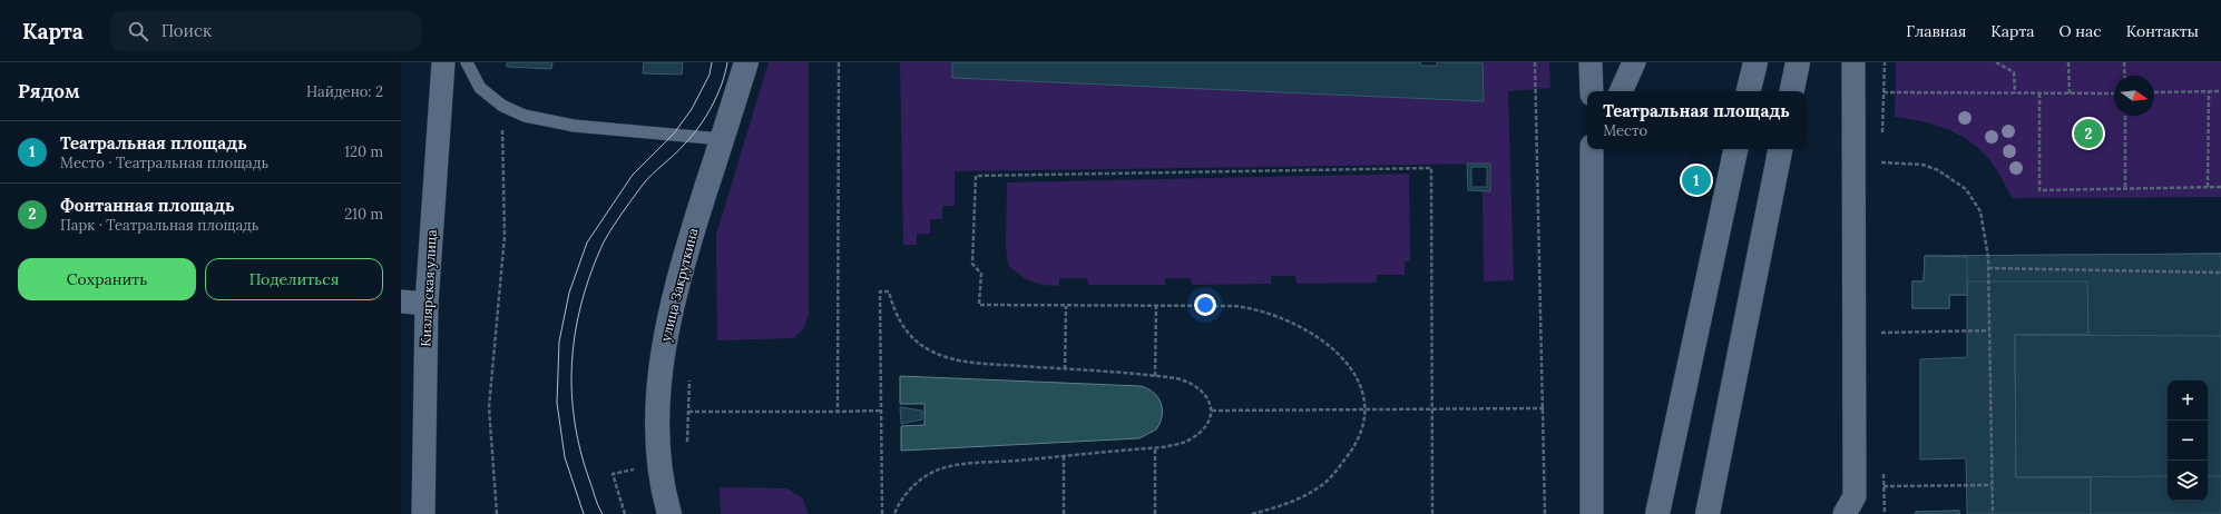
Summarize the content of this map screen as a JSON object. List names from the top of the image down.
{
  "streets": {
    "main road": ["улица Закруткина"],
    "street": ["Кизлярская улица"]
  },
  "north": "right",
  "page": {
    "header": "Карта",
    "search": "Поиск",
    "nav": [
      "Главная",
      "Карта",
      "О нас",
      "Контакты"
    ],
    "heading": ["Рядом", "Найдено: 2"],
    "popup": ["Театральная площадь", "Место"],
    "pins": ["2", "1"],
    "list": [
      {
        "mark": "1",
        "name": "Театральная площадь",
        "note": "Место · Театральная площадь",
        "value": "120 m"
      },
      {
        "mark": "2",
        "name": "Фонтанная площадь",
        "note": "Парк · Театральная площадь",
        "value": "210 m"
      }
    ],
    "buttons": ["Сохранить", "Поделиться"],
    "map_buttons": ["+", "−"]
  }
}
